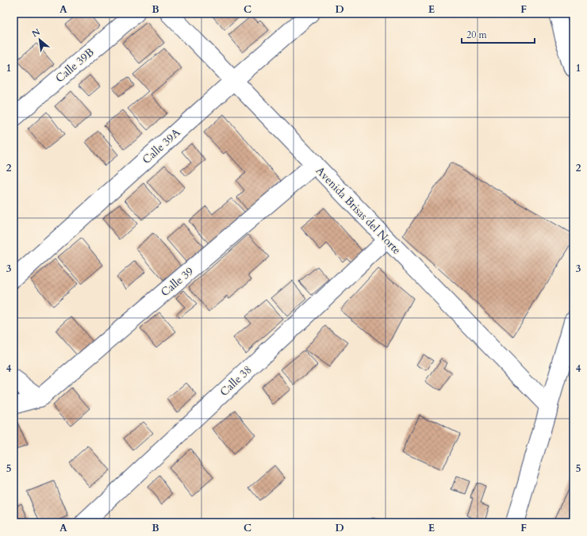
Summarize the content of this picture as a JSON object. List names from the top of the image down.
{
  "streets": {
    "street": [
      "Calle 39B",
      "Calle 39A",
      "Avenida Brisas del Norte",
      "Calle 39",
      "Calle 38"
    ]
  },
  "crossings": [
    ["Calle 39A", "Avenida Brisas del Norte"],
    ["Avenida Brisas del Norte", "Calle 39"],
    ["Avenida Brisas del Norte", "Calle 38"]
  ],
  "scale_bar": "20 m",
  "north": "top left",
  "grid": {
    "columns": [
      "A",
      "B",
      "C",
      "D",
      "E",
      "F"
    ],
    "rows": [
      "1",
      "2",
      "3",
      "4",
      "5"
    ]
  }
}
